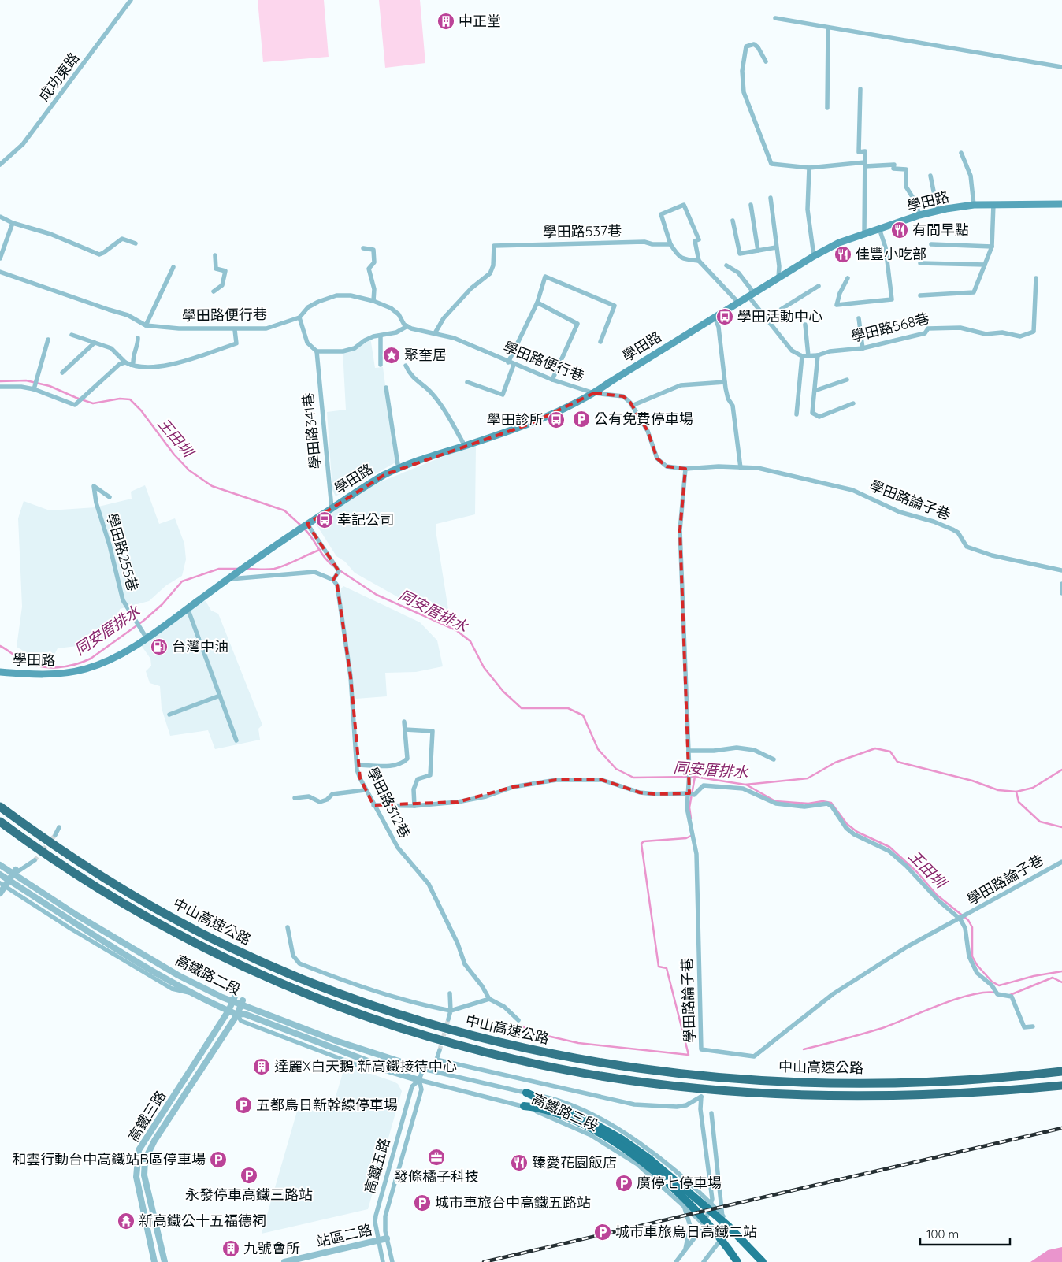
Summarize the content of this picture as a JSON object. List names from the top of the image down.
{
  "streets": {
    "highway": ["中山高速公路"],
    "main road": ["學田路"],
    "street": [
      "成功東路",
      "學田路537巷",
      "學田路便行巷",
      "學田路568巷",
      "學田路341巷",
      "學田路論子巷",
      "學田路255巷",
      "學田路312巷",
      "高鐵路二段",
      "高鐵路三段",
      "高鐵三路",
      "高鐵五路",
      "站區二路"
    ]
  },
  "crossings": [
    ["學田路", "學田路便行巷"],
    ["學田路", "學田路341巷"],
    ["學田路", "學田路論子巷"],
    ["學田路", "學田路255巷"],
    ["學田路", "學田路312巷"],
    ["學田路537巷", "學田路便行巷"],
    ["學田路便行巷", "學田路論子巷"],
    ["學田路論子巷", "學田路312巷"],
    ["高鐵路二段", "高鐵路三段"],
    ["高鐵路二段", "高鐵三路"],
    ["高鐵路二段", "高鐵五路"],
    ["高鐵路三段", "高鐵五路"],
    ["高鐵五路", "站區二路"]
  ],
  "water": ["王田圳", "同安厝排水"],
  "places": {
    "building": ["中正堂", "達麗X白天鵝 新高鐵接待中心", "九號會所"],
    "restaurant": ["有間早點", "佳豐小吃部", "臻愛花園飯店"],
    "bus stop": ["學田活動中心", "學田診所", "幸記公司"],
    "place": ["聚奎居"],
    "parking": [
      "公有免費停車場",
      "五都烏日新幹線停車場",
      "和雲行動台中高鐵站B區停車場",
      "永發停車高鐵三路站",
      "廣停七停車場",
      "城市車旅台中高鐵五路站",
      "城市車旅烏日高鐵二站"
    ],
    "fuel station": ["台灣中油"],
    "office": ["發條橘子科技"],
    "temple": ["新高鐵公十五福德祠"]
  },
  "scale_bar": "100 m"
}
